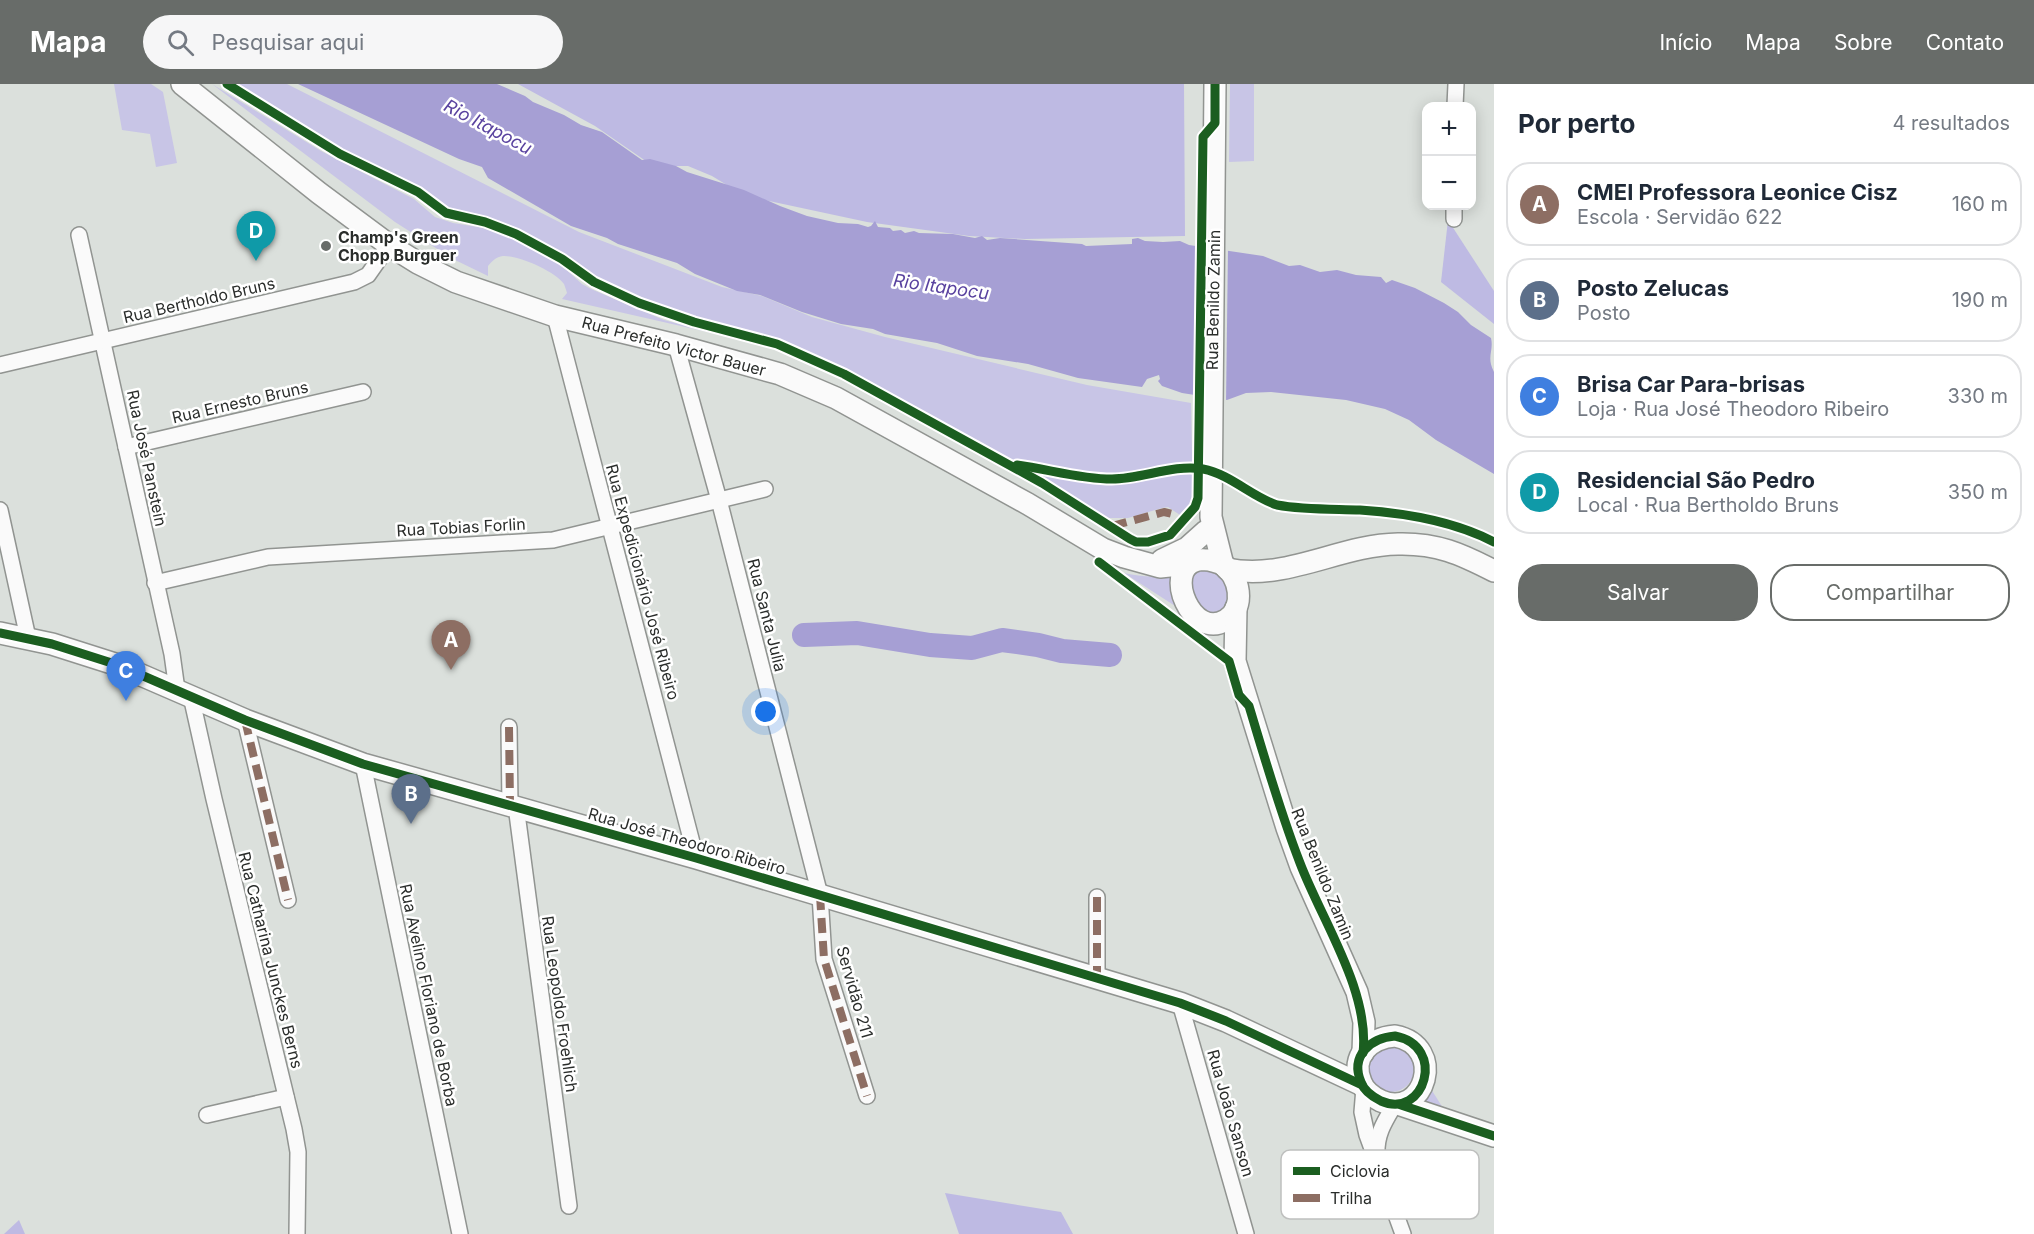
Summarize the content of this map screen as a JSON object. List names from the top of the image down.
{
  "streets": {
    "main road": ["Rua Benildo Zamin", "Rua Prefeito Victor Bauer", "Rua José Theodoro Ribeiro"],
    "street": [
      "Rua Bertholdo Bruns",
      "Rua Ernesto Bruns",
      "Rua José Panstein",
      "Rua Tobias Forlin",
      "Rua Expedicionário José Ribeiro",
      "Rua Santa Julia",
      "Rua Catharina Junckes Berns",
      "Servidão 211",
      "Rua Avelino Floriano de Borba",
      "Rua Leopoldo Froehlich",
      "Rua João Sanson"
    ]
  },
  "crossings": [
    ["Rua Bertholdo Bruns", "Rua Prefeito Victor Bauer"],
    ["Rua Bertholdo Bruns", "Rua José Panstein"],
    ["Rua Benildo Zamin", "Rua Prefeito Victor Bauer"],
    ["Rua Benildo Zamin", "Rua José Theodoro Ribeiro"],
    ["Rua Prefeito Victor Bauer", "Rua Expedicionário José Ribeiro"],
    ["Rua Prefeito Victor Bauer", "Rua Santa Julia"],
    ["Rua Ernesto Bruns", "Rua José Panstein"],
    ["Rua José Panstein", "Rua Tobias Forlin"],
    ["Rua José Panstein", "Rua José Theodoro Ribeiro"],
    ["Rua José Panstein", "Rua Catharina Junckes Berns"],
    ["Rua Tobias Forlin", "Rua Expedicionário José Ribeiro"],
    ["Rua Tobias Forlin", "Rua Santa Julia"],
    ["Rua Expedicionário José Ribeiro", "Rua José Theodoro Ribeiro"],
    ["Rua Santa Julia", "Rua José Theodoro Ribeiro"],
    ["Rua Santa Julia", "Servidão 211"],
    ["Rua José Theodoro Ribeiro", "Rua Catharina Junckes Berns"],
    ["Rua José Theodoro Ribeiro", "Servidão 211"],
    ["Rua José Theodoro Ribeiro", "Rua Avelino Floriano de Borba"],
    ["Rua José Theodoro Ribeiro", "Rua Leopoldo Froehlich"],
    ["Rua José Theodoro Ribeiro", "Rua João Sanson"]
  ],
  "water": ["Rio Itapocu"],
  "places": ["Champ's Green Chopp Burguer"],
  "legend": ["Ciclovia", "Trilha"],
  "page": {
    "header": "Mapa",
    "search": "Pesquisar aqui",
    "nav": [
      "Início",
      "Mapa",
      "Sobre",
      "Contato"
    ],
    "heading": ["Por perto", "4 resultados"],
    "map_buttons": ["+", "−"],
    "list": [
      {
        "mark": "A",
        "name": "CMEI Professora Leonice Cisz",
        "note": "Escola · Servidão 622",
        "value": "160 m"
      },
      {
        "mark": "B",
        "name": "Posto Zelucas",
        "note": "Posto",
        "value": "190 m"
      },
      {
        "mark": "C",
        "name": "Brisa Car Para-brisas",
        "note": "Loja · Rua José Theodoro Ribeiro",
        "value": "330 m"
      },
      {
        "mark": "D",
        "name": "Residencial São Pedro",
        "note": "Local · Rua Bertholdo Bruns",
        "value": "350 m"
      }
    ],
    "pins": [
      "D",
      "A",
      "C",
      "B"
    ],
    "buttons": ["Salvar", "Compartilhar"]
  }
}
